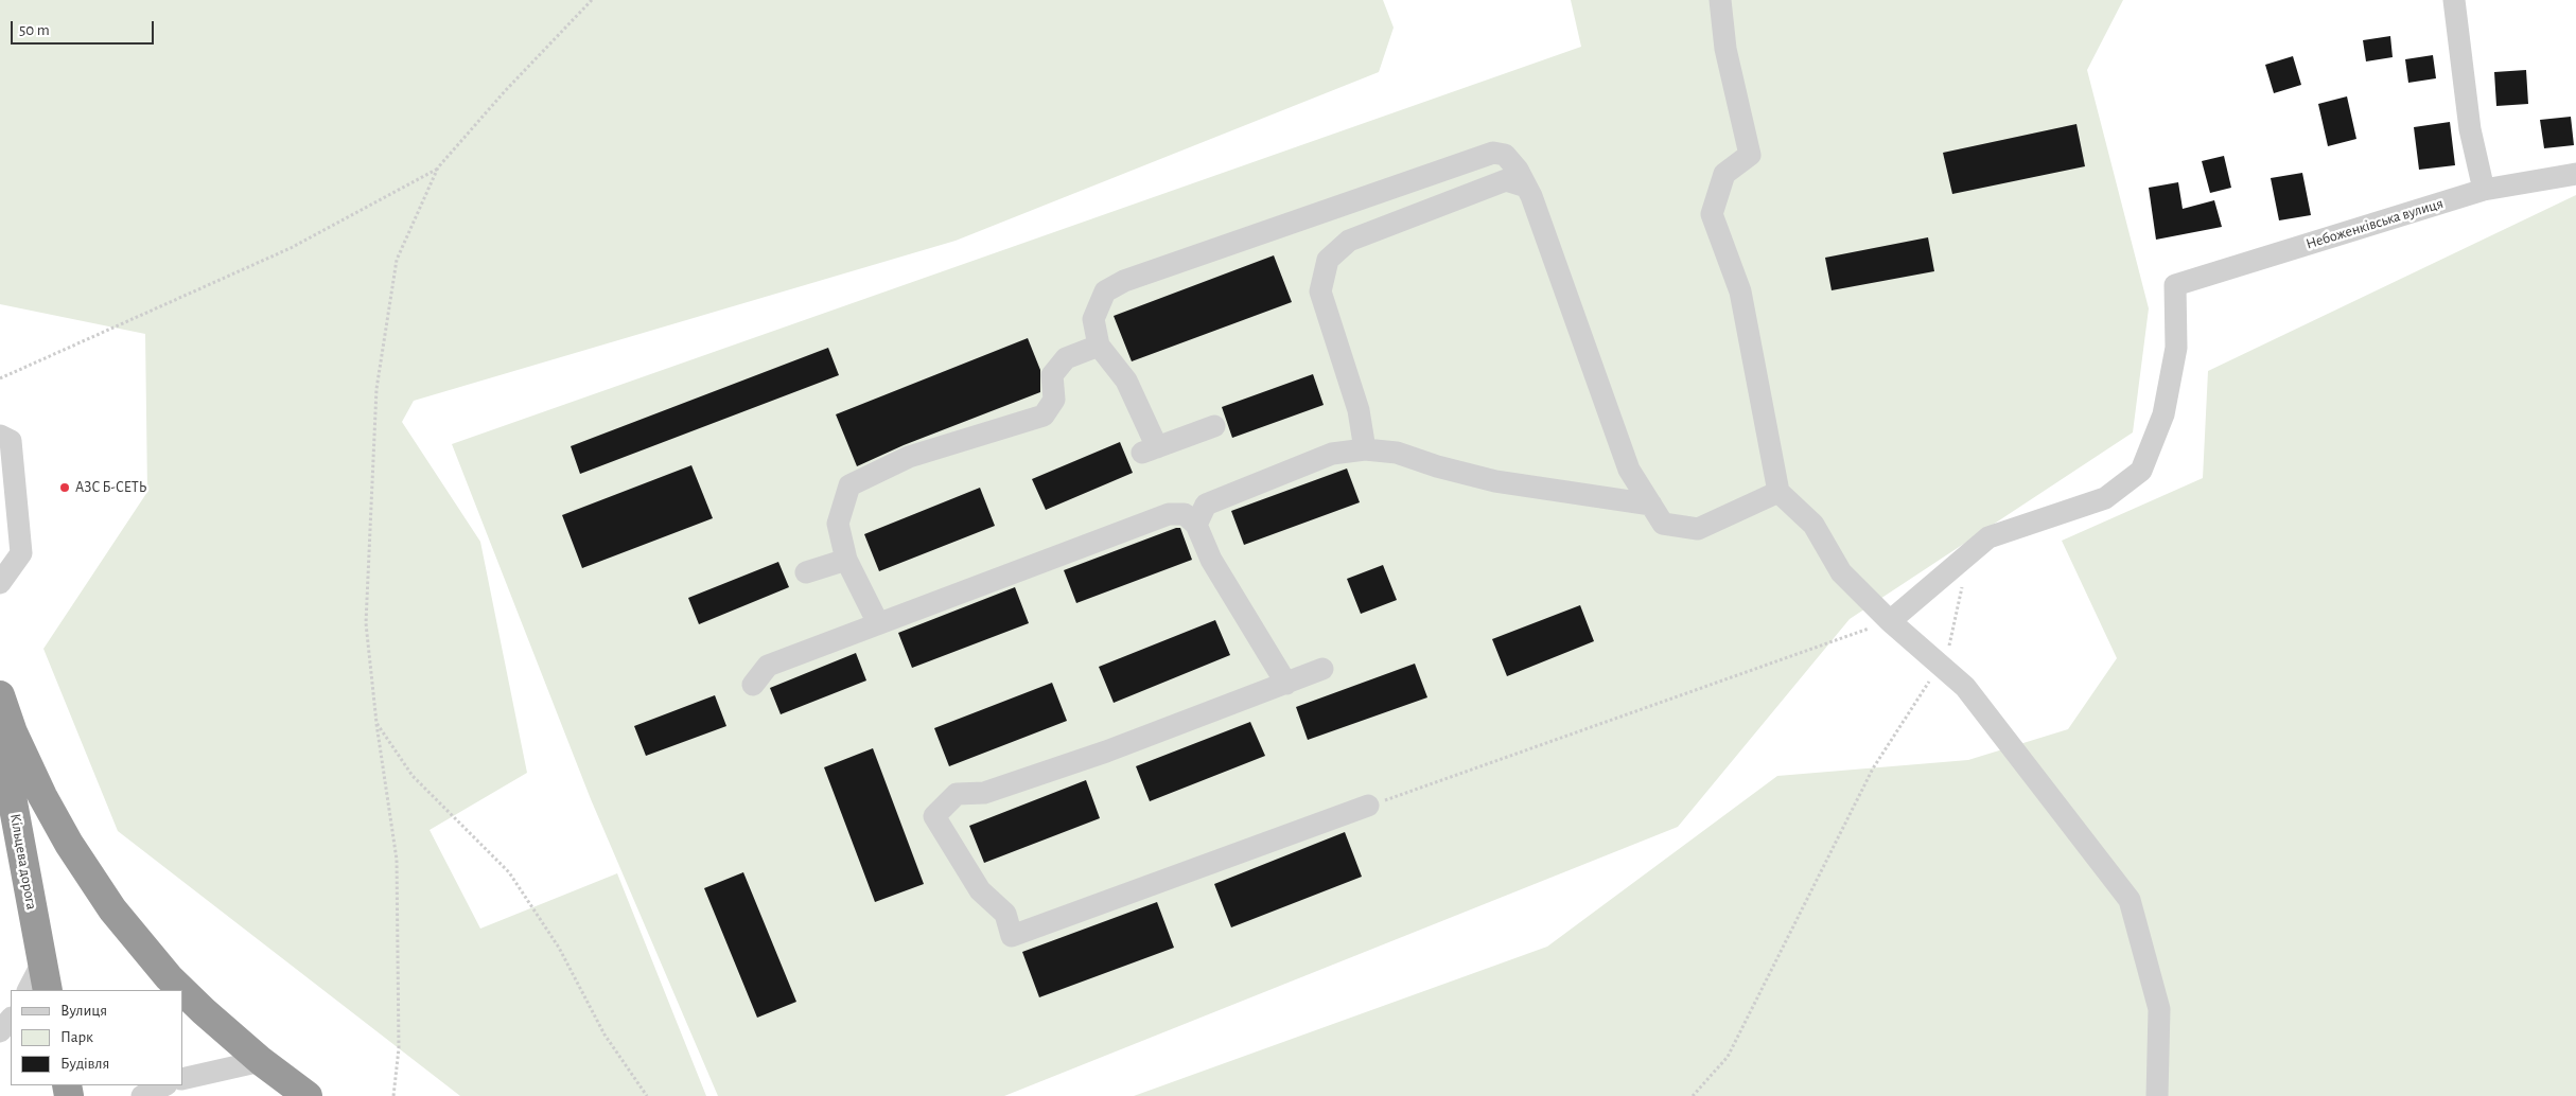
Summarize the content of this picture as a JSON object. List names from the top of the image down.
{
  "streets": {
    "highway": ["Кільцева дорога"],
    "street": ["Небоженківська вулиця"]
  },
  "places": ["АЗС Б-СЕТЬ"],
  "legend": ["Вулиця", "Парк", "Будівля"],
  "scale_bar": "50 m"
}
